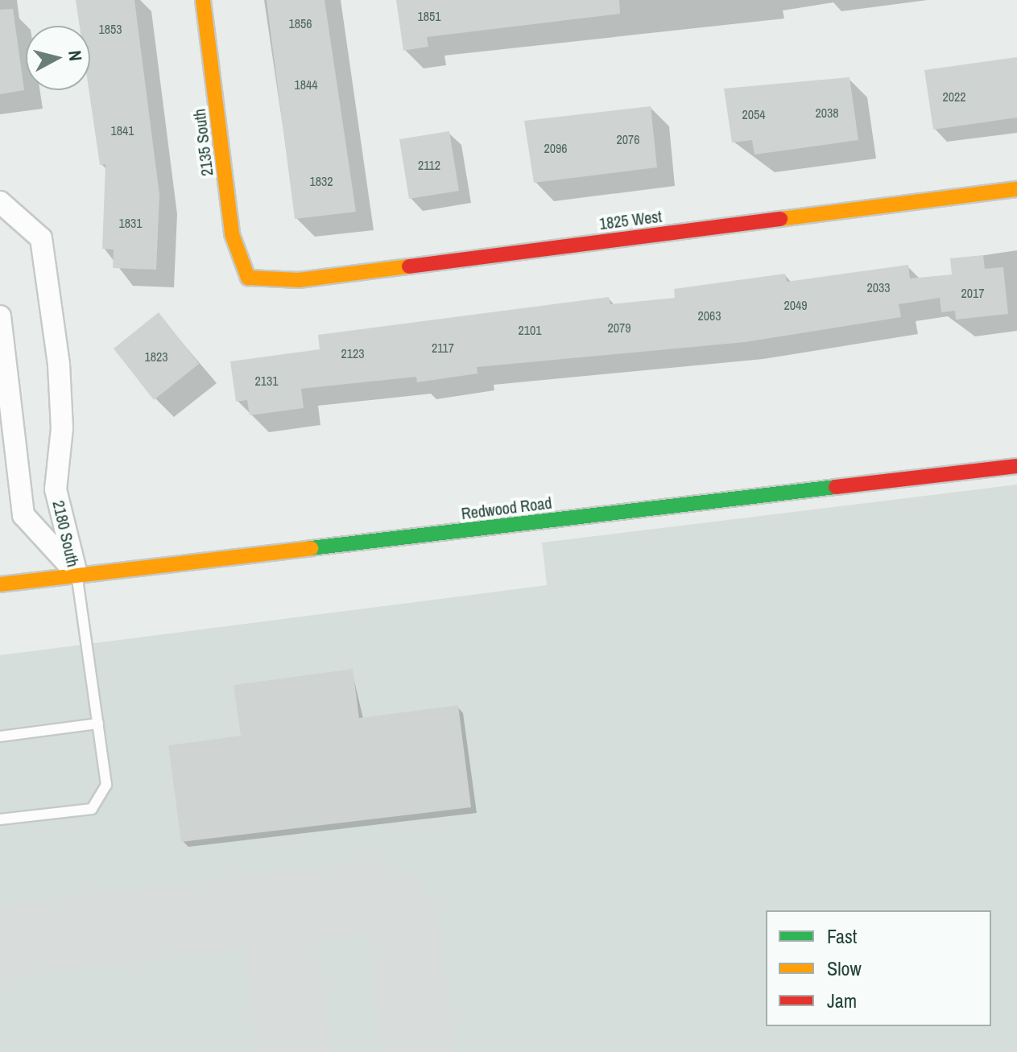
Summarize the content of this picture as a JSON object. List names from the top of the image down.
{
  "streets": {
    "street": [
      "2135 South",
      "1825 West",
      "Redwood Road",
      "2180 South"
    ]
  },
  "crossings": [
    ["2135 South", "1825 West"],
    ["Redwood Road", "2180 South"]
  ],
  "house_numbers": [
    "1851",
    "1856",
    "1853",
    "1844",
    "2022",
    "2038",
    "2054",
    "1841",
    "2076",
    "2096",
    "2112",
    "1832",
    "1831",
    "2033",
    "2017",
    "2049",
    "2063",
    "2079",
    "2101",
    "2117",
    "2123",
    "1823",
    "2131"
  ],
  "legend": ["Fast", "Slow", "Jam"],
  "north": "right"
}
